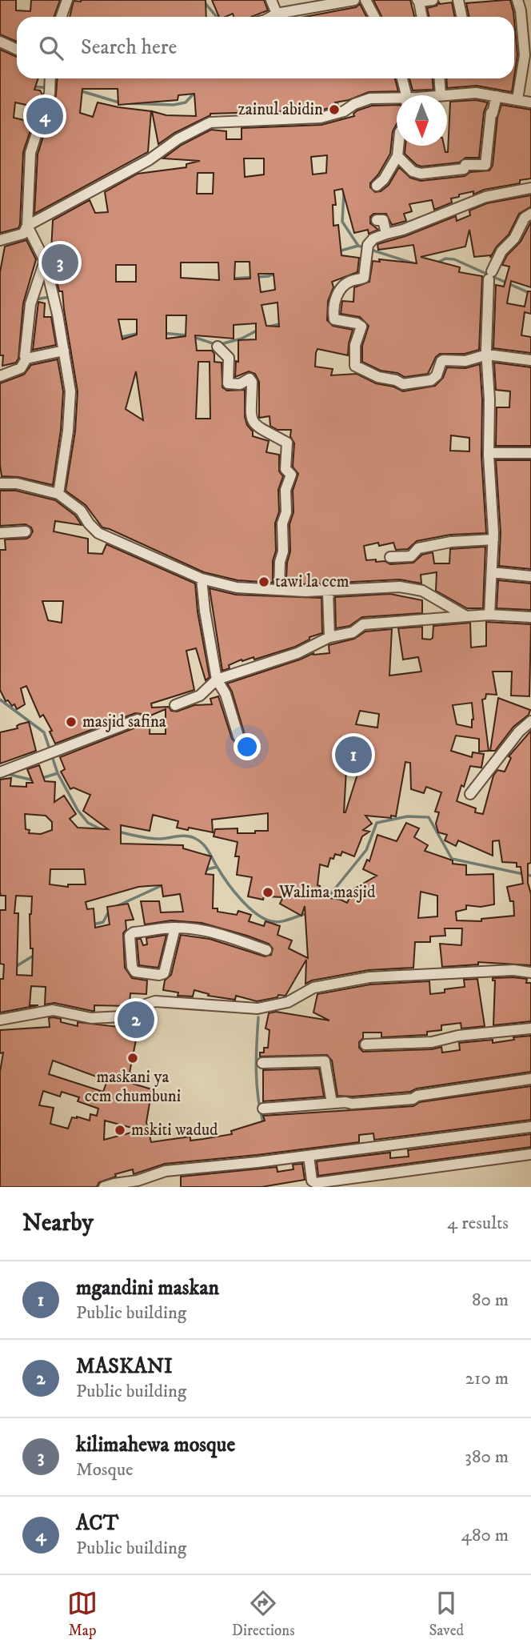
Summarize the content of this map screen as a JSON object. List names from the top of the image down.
{
  "places": [
    "zainul abidin",
    "tawi la ccm",
    "masjid safina",
    "Walima masjid",
    "maskani ya ccm chumbuni",
    "mskiti wadud"
  ],
  "north": "bottom",
  "page": {
    "search": "Search here",
    "pins": [
      "4",
      "3",
      "1",
      "2"
    ],
    "heading": ["Nearby", "4 results"],
    "list": [
      {
        "mark": "1",
        "name": "mgandini maskan",
        "note": "Public building",
        "value": "80 m"
      },
      {
        "mark": "2",
        "name": "MASKANI",
        "note": "Public building",
        "value": "210 m"
      },
      {
        "mark": "3",
        "name": "kilimahewa mosque",
        "note": "Mosque",
        "value": "380 m"
      },
      {
        "mark": "4",
        "name": "ACT",
        "note": "Public building",
        "value": "480 m"
      }
    ],
    "nav": ["Map", "Directions", "Saved"]
  }
}
